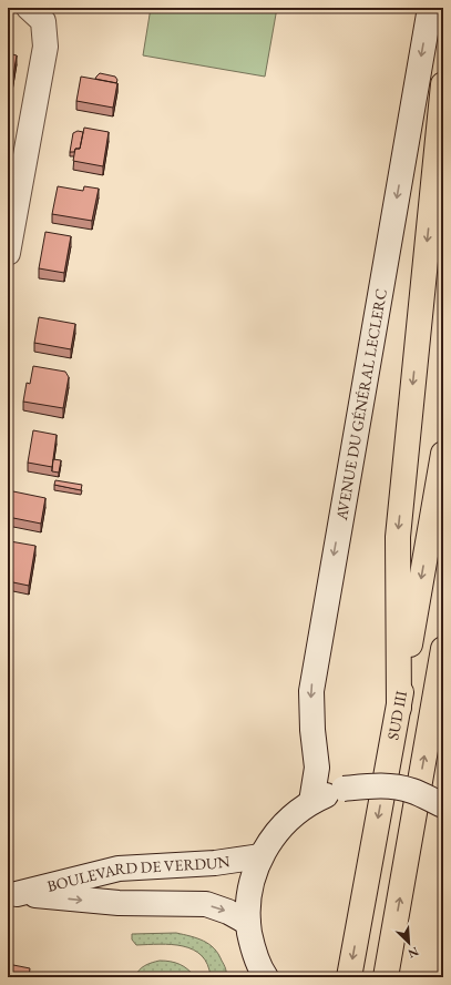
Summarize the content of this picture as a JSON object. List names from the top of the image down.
{
  "streets": {
    "highway": ["SUD III"],
    "street": ["AVENUE DU GÉNÉRAL LECLERC", "BOULEVARD DE VERDUN"]
  },
  "one_way": ["AVENUE DU GÉNÉRAL LECLERC"],
  "north": "bottom right"
}
